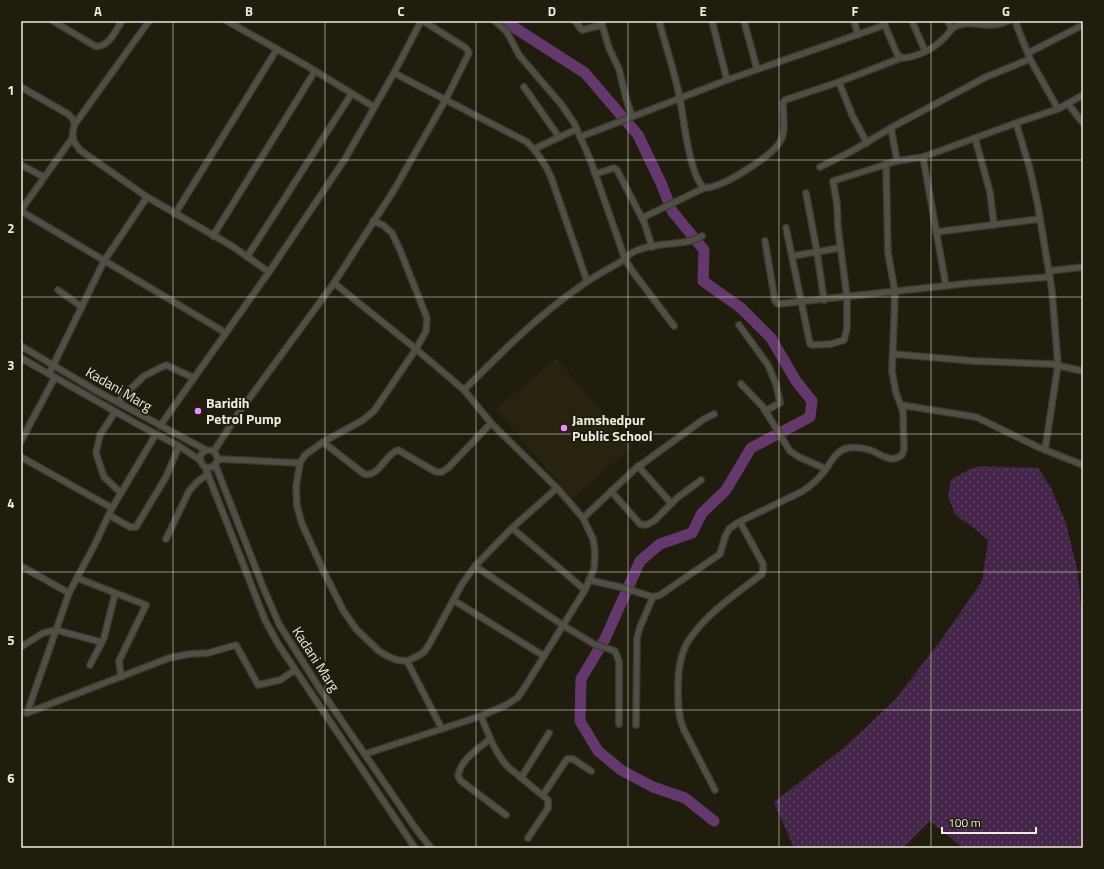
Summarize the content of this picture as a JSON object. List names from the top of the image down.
{
  "streets": {
    "street": ["Kadani Marg"]
  },
  "places": ["Baridih Petrol Pump", "Jamshedpur Public School"],
  "scale_bar": "100 m",
  "grid": {
    "columns": [
      "A",
      "B",
      "C",
      "D",
      "E",
      "F",
      "G"
    ],
    "rows": [
      "1",
      "2",
      "3",
      "4",
      "5",
      "6"
    ]
  }
}
